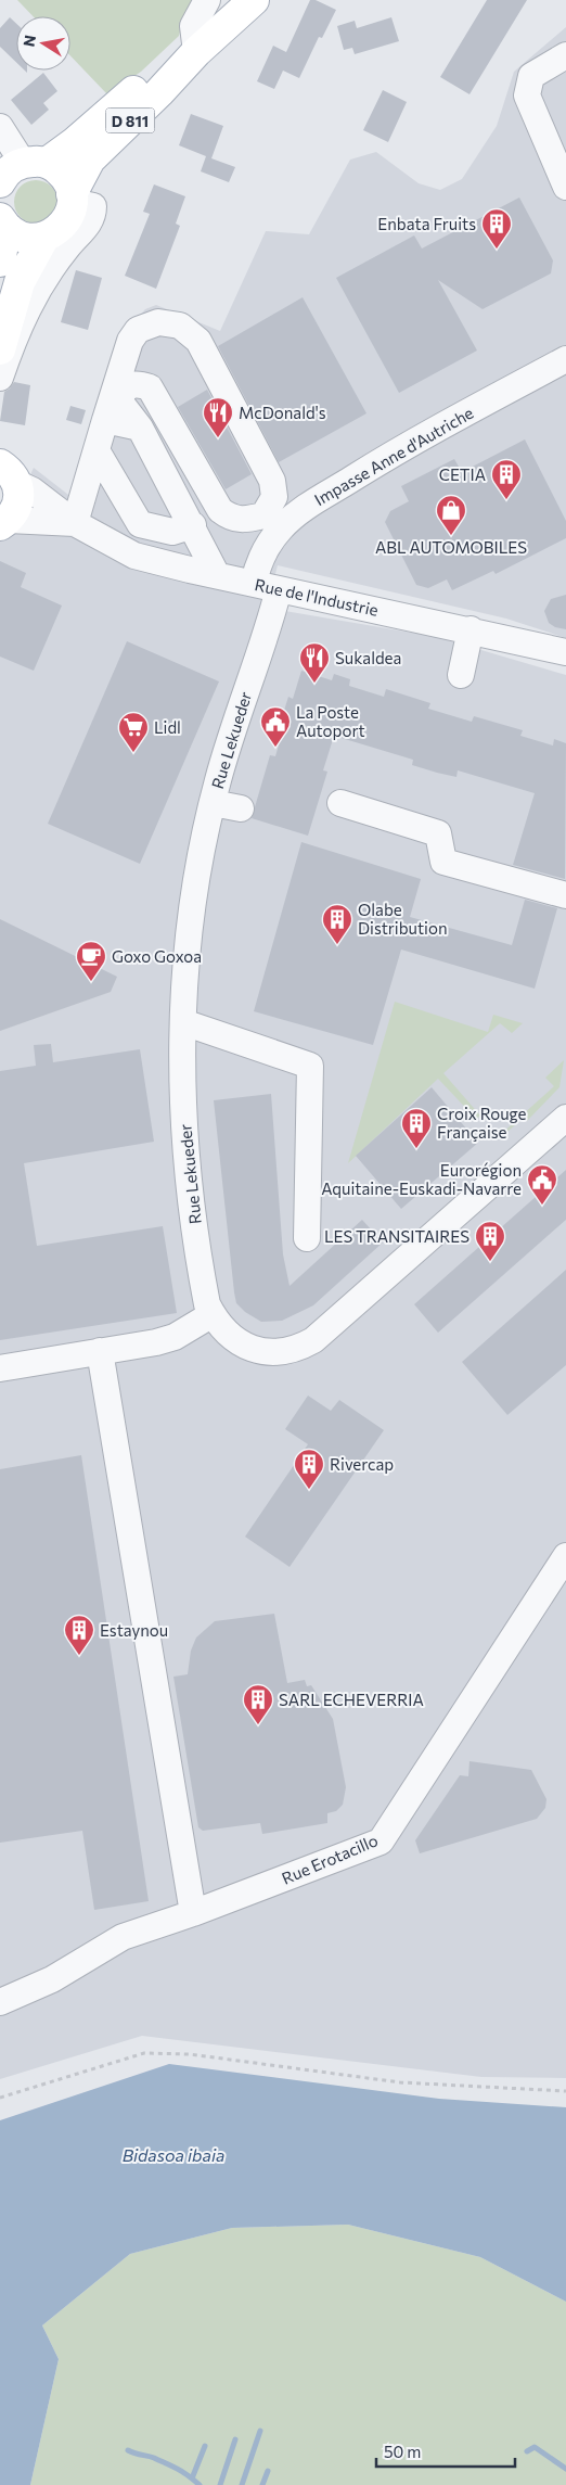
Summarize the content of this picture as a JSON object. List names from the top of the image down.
{
  "streets": {
    "main road": ["D 811"],
    "street": [
      "Impasse Anne d'Autriche",
      "Rue de l'Industrie",
      "Rue Lekueder",
      "Rue Erotacillo"
    ]
  },
  "crossings": [
    ["Impasse Anne d'Autriche", "Rue de l'Industrie"],
    ["Rue de l'Industrie", "Rue Lekueder"]
  ],
  "water": ["Bidasoa ibaia"],
  "places": {
    "building": [
      "Enbata Fruits",
      "CETIA",
      "Olabe Distribution",
      "Croix Rouge Française",
      "LES TRANSITAIRES",
      "Rivercap",
      "Estaynou",
      "SARL ECHEVERRIA"
    ],
    "restaurant": ["McDonald's", "Sukaldea"],
    "shop": ["ABL AUTOMOBILES"],
    "public building": ["La Poste Autoport", "Eurorégion Aquitaine-Euskadi-Navarre"],
    "supermarket": ["Lidl"],
    "cafe": ["Goxo Goxoa"]
  },
  "scale_bar": "50 m",
  "north": "left"
}
